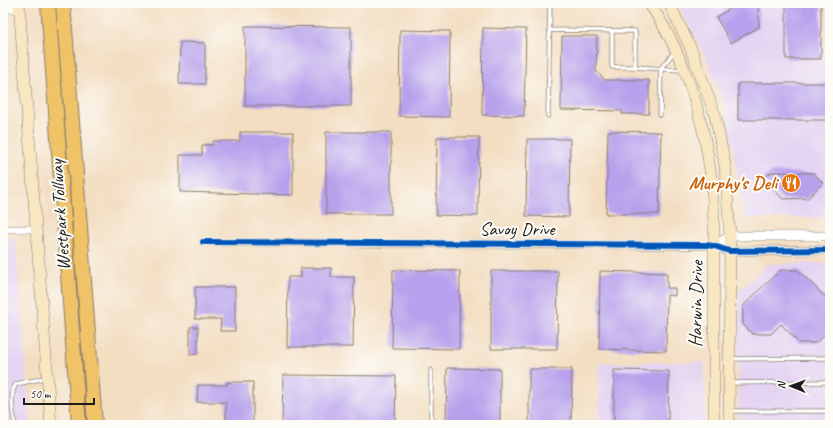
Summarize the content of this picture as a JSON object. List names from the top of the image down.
{
  "streets": {
    "highway": ["Westpark Tollway"],
    "main road": ["Harwin Drive"],
    "street": ["Savoy Drive"]
  },
  "crossings": [
    ["Savoy Drive", "Harwin Drive"]
  ],
  "places": {
    "restaurant": ["Murphy's Deli"]
  },
  "scale_bar": "50 m",
  "north": "left"
}
